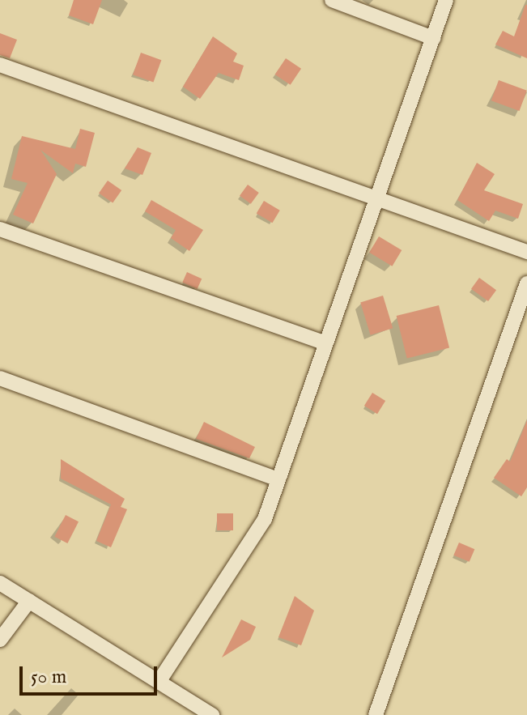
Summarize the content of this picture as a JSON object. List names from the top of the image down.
{
  "scale_bar": "50 m"
}
